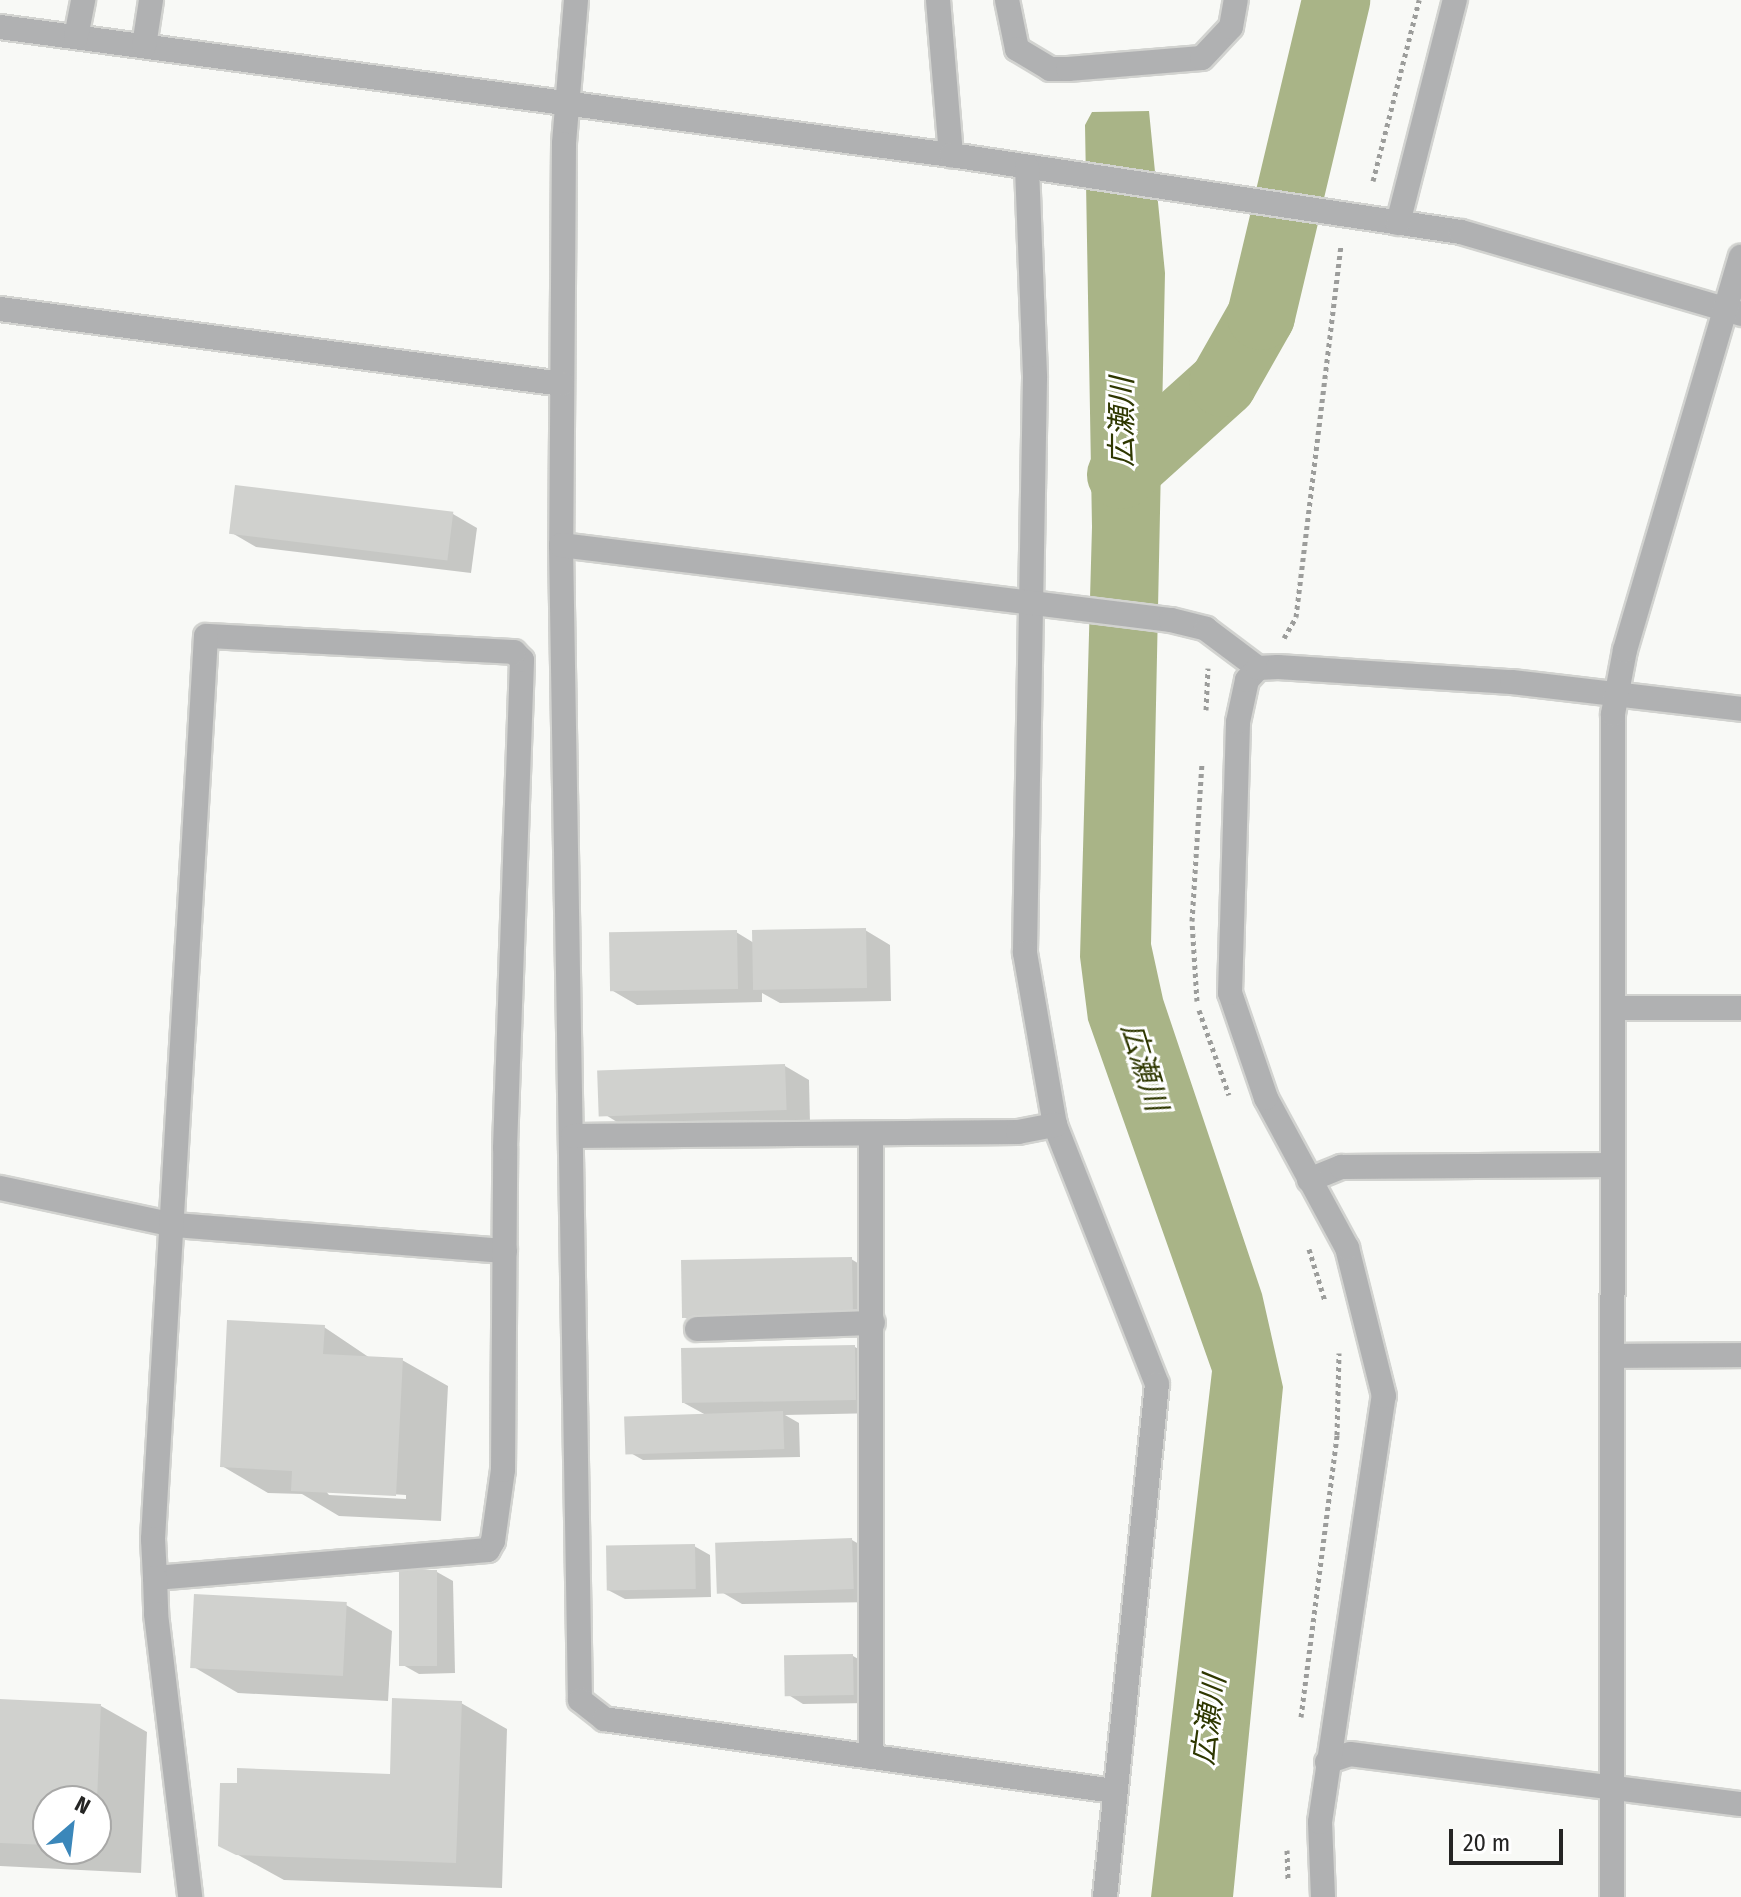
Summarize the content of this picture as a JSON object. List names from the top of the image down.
{
  "water": ["広瀬川"],
  "scale_bar": "20 m",
  "north": "top right"
}
